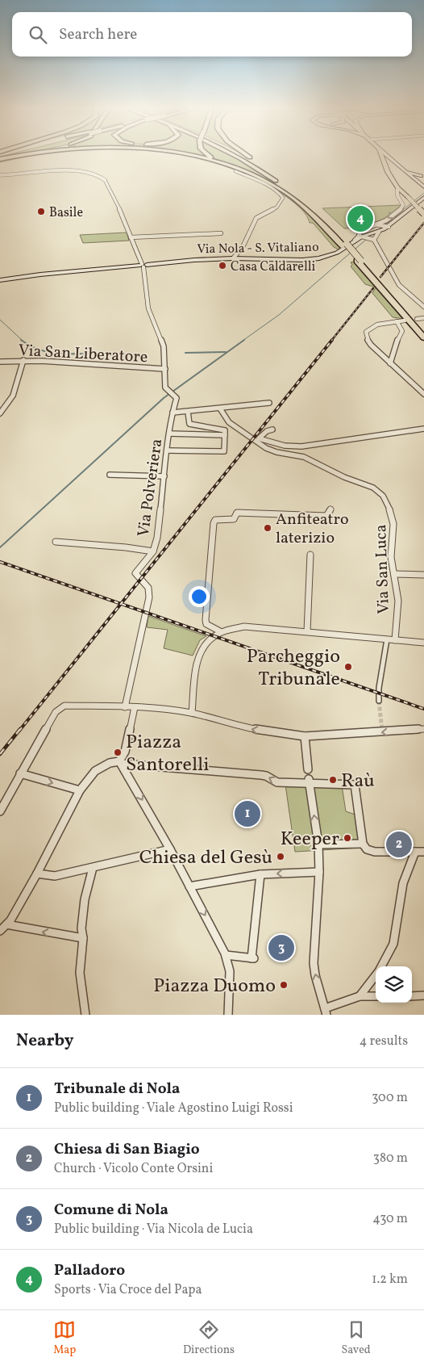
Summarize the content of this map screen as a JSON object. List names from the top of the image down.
{
  "streets": {
    "main road": ["Via Nola - S. Vitaliano"],
    "street": ["Via San Liberatore", "Via Polveriera", "Via San Luca"]
  },
  "crossings": [
    ["Via Nola - S. Vitaliano", "Via Polveriera"],
    ["Via San Liberatore", "Via Polveriera"]
  ],
  "places": [
    "Basile",
    "Casa Caldarelli",
    "Anfiteatro laterizio",
    "Parcheggio Tribunale",
    "Piazza Santorelli",
    "Raù",
    "Keeper",
    "Chiesa del Gesù",
    "Piazza Duomo"
  ],
  "page": {
    "search": "Search here",
    "pins": [
      "4",
      "1",
      "2",
      "3"
    ],
    "heading": ["Nearby", "4 results"],
    "list": [
      {
        "mark": "1",
        "name": "Tribunale di Nola",
        "note": "Public building · Viale Agostino Luigi Rossi",
        "value": "300 m"
      },
      {
        "mark": "2",
        "name": "Chiesa di San Biagio",
        "note": "Church · Vicolo Conte Orsini",
        "value": "380 m"
      },
      {
        "mark": "3",
        "name": "Comune di Nola",
        "note": "Public building · Via Nicola de Lucia",
        "value": "430 m"
      },
      {
        "mark": "4",
        "name": "Palladoro",
        "note": "Sports · Via Croce del Papa",
        "value": "1.2 km"
      }
    ],
    "nav": ["Map", "Directions", "Saved"]
  }
}
